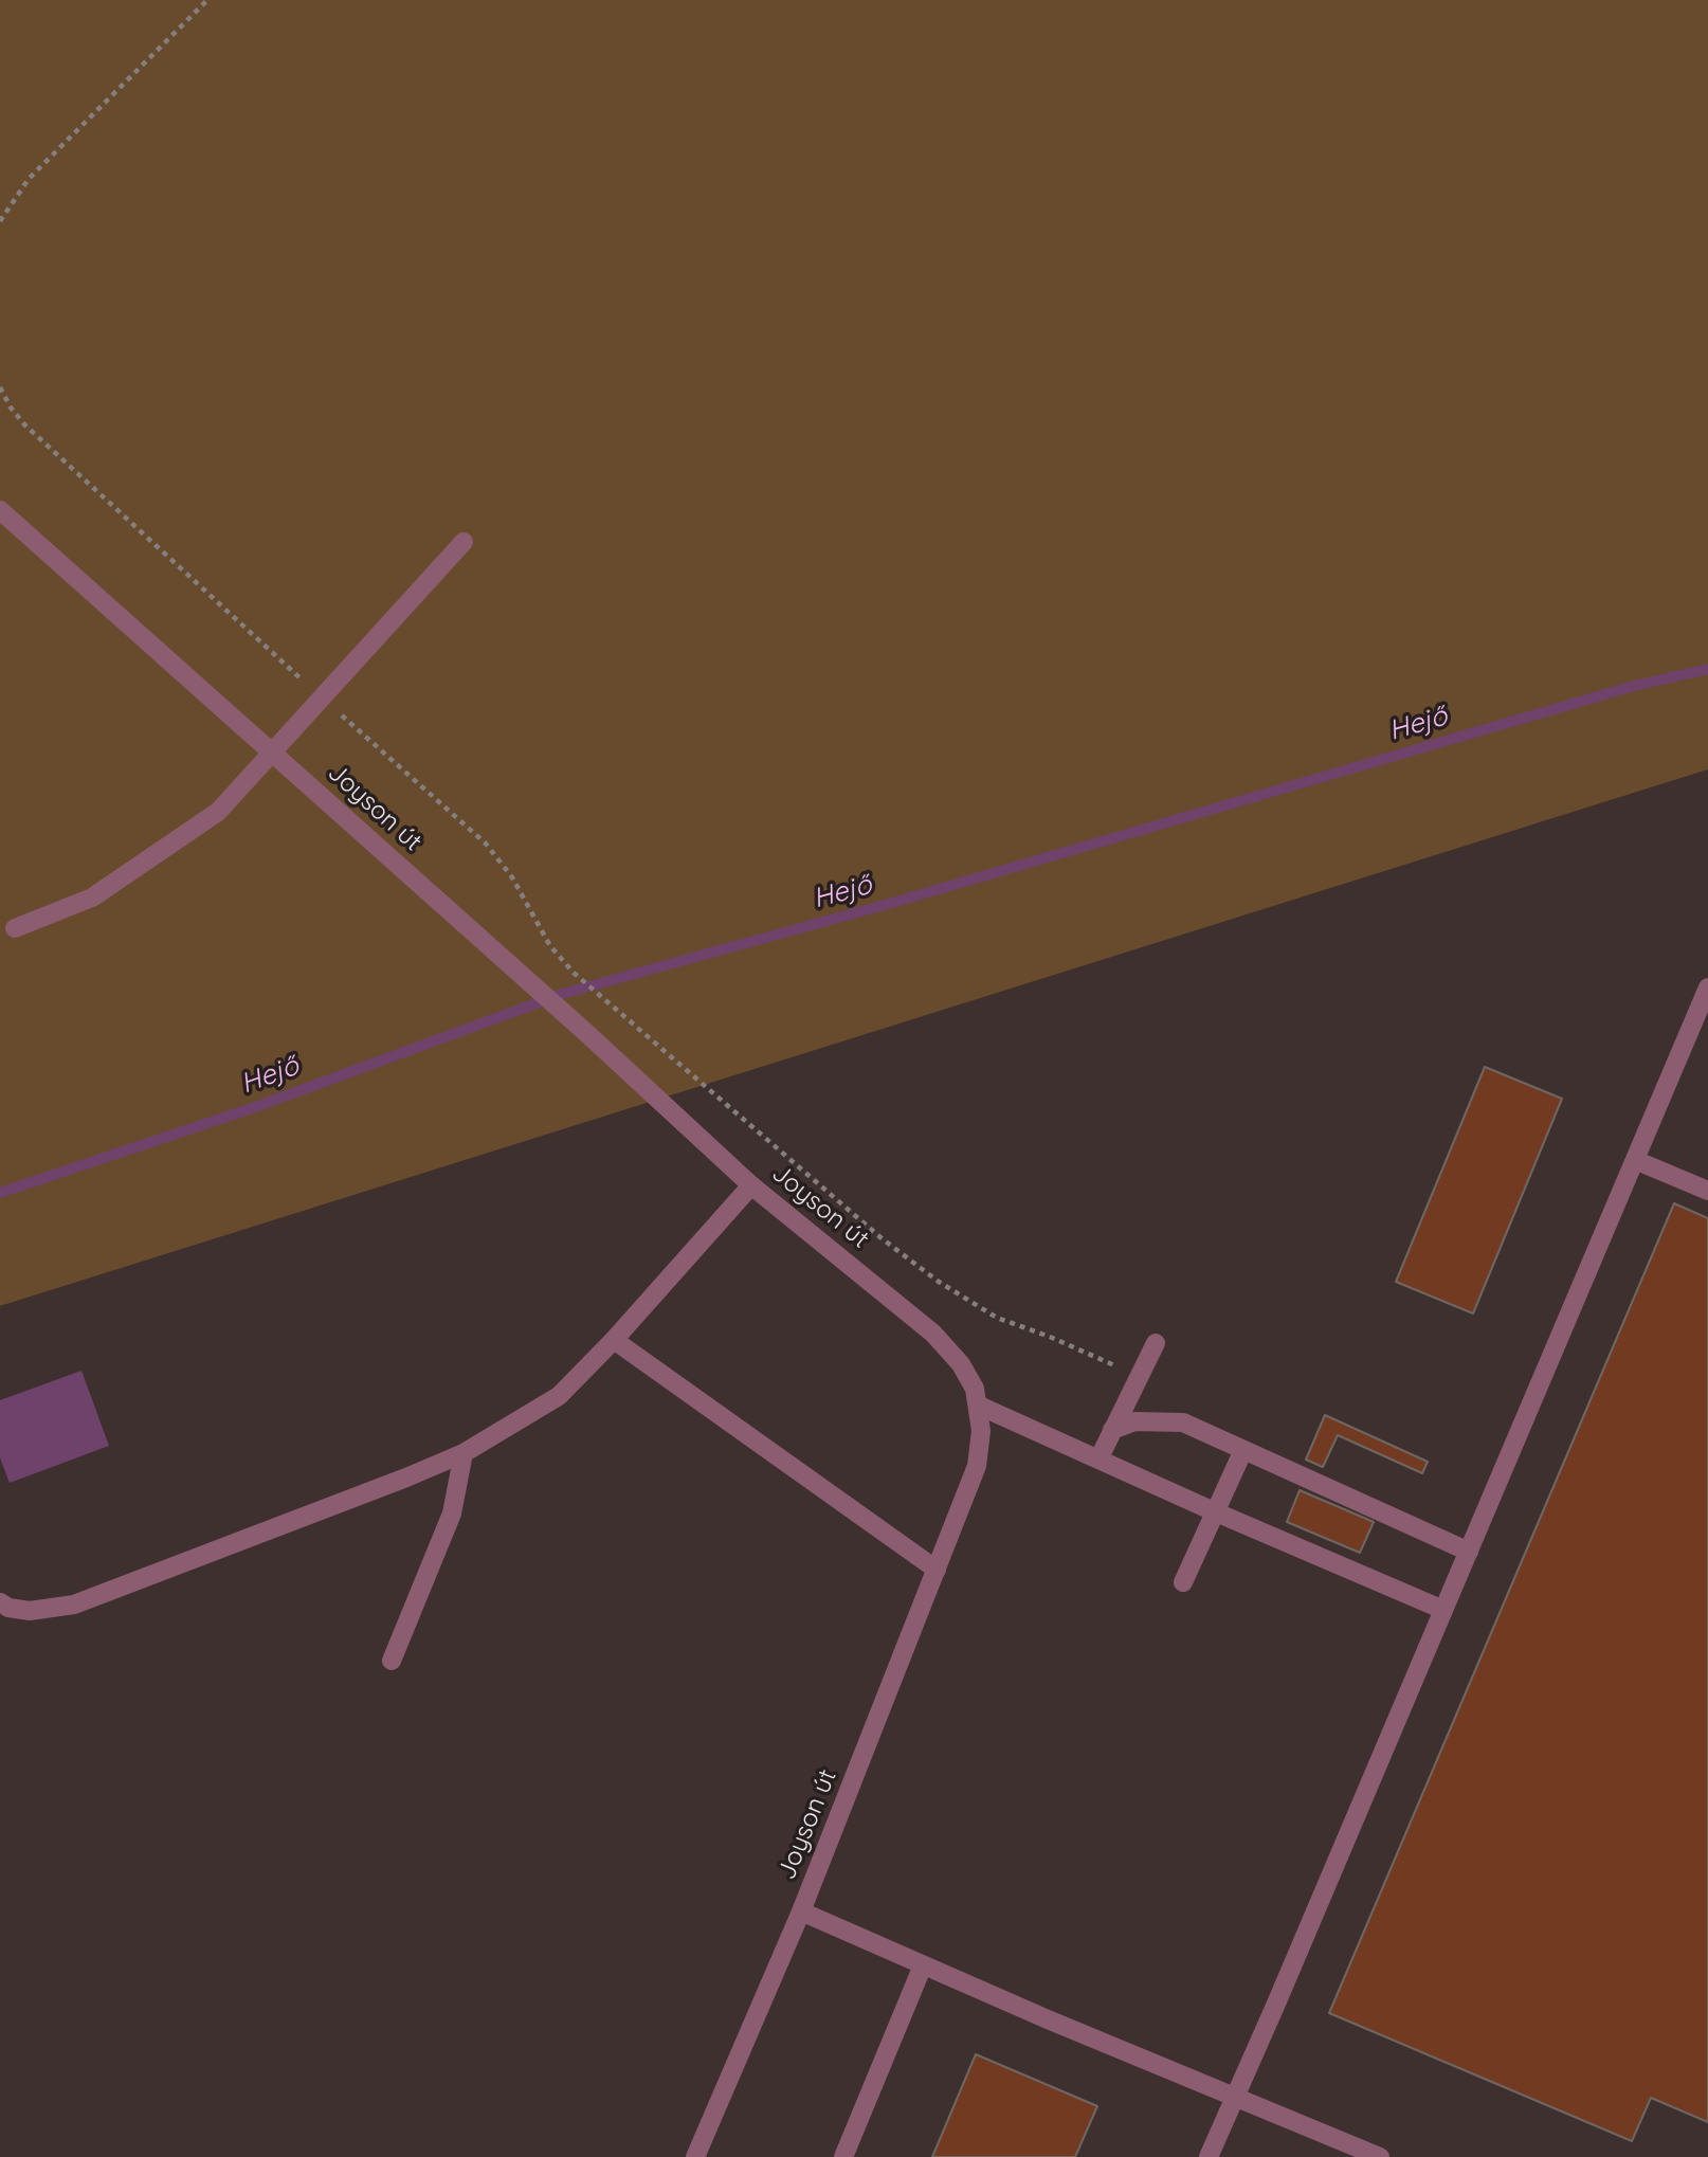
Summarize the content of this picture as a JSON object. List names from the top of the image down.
{
  "streets": {
    "street": ["Joyson út"]
  },
  "water": ["Hejő"]
}
